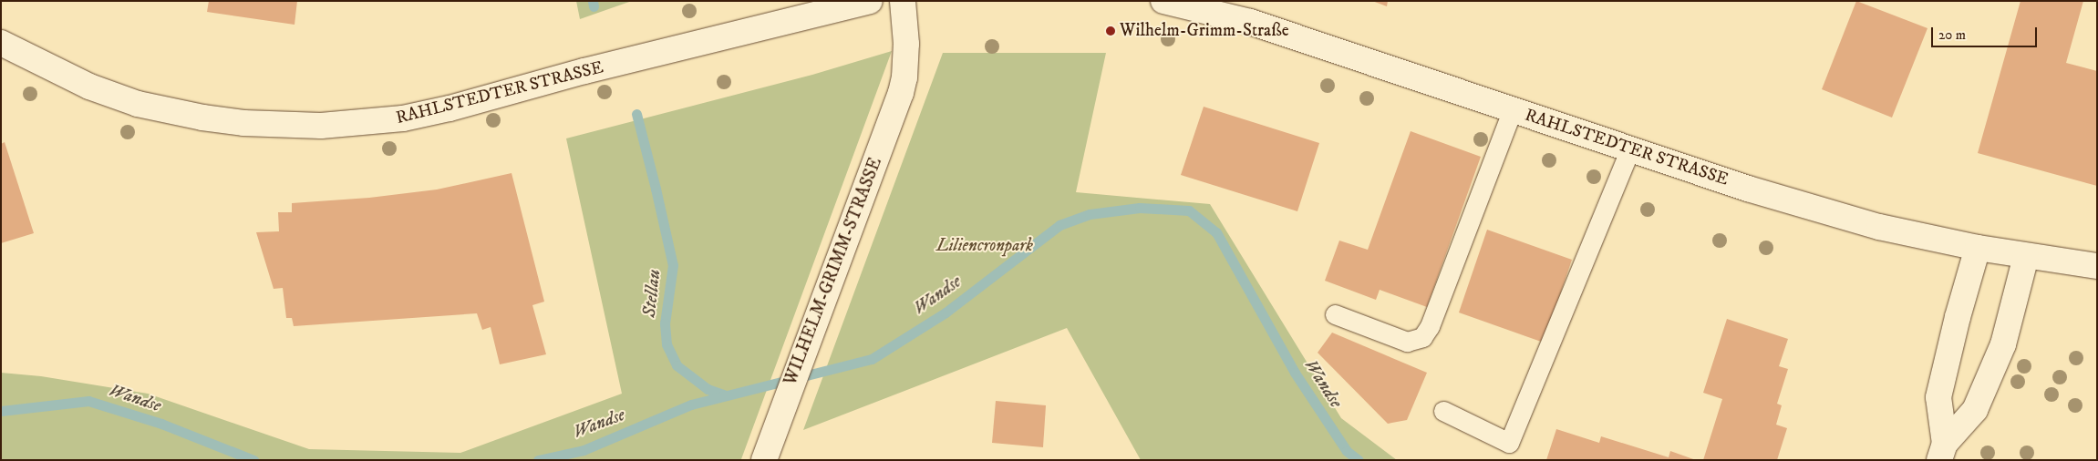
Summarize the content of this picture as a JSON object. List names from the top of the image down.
{
  "streets": {
    "main road": ["RAHLSTEDTER STRASSE", "WILHELM-GRIMM-STRASSE"]
  },
  "water": ["Stellau", "Wandse"],
  "parks": ["Liliencronpark"],
  "places": ["Wilhelm-Grimm-Straße"],
  "scale_bar": "20 m"
}
